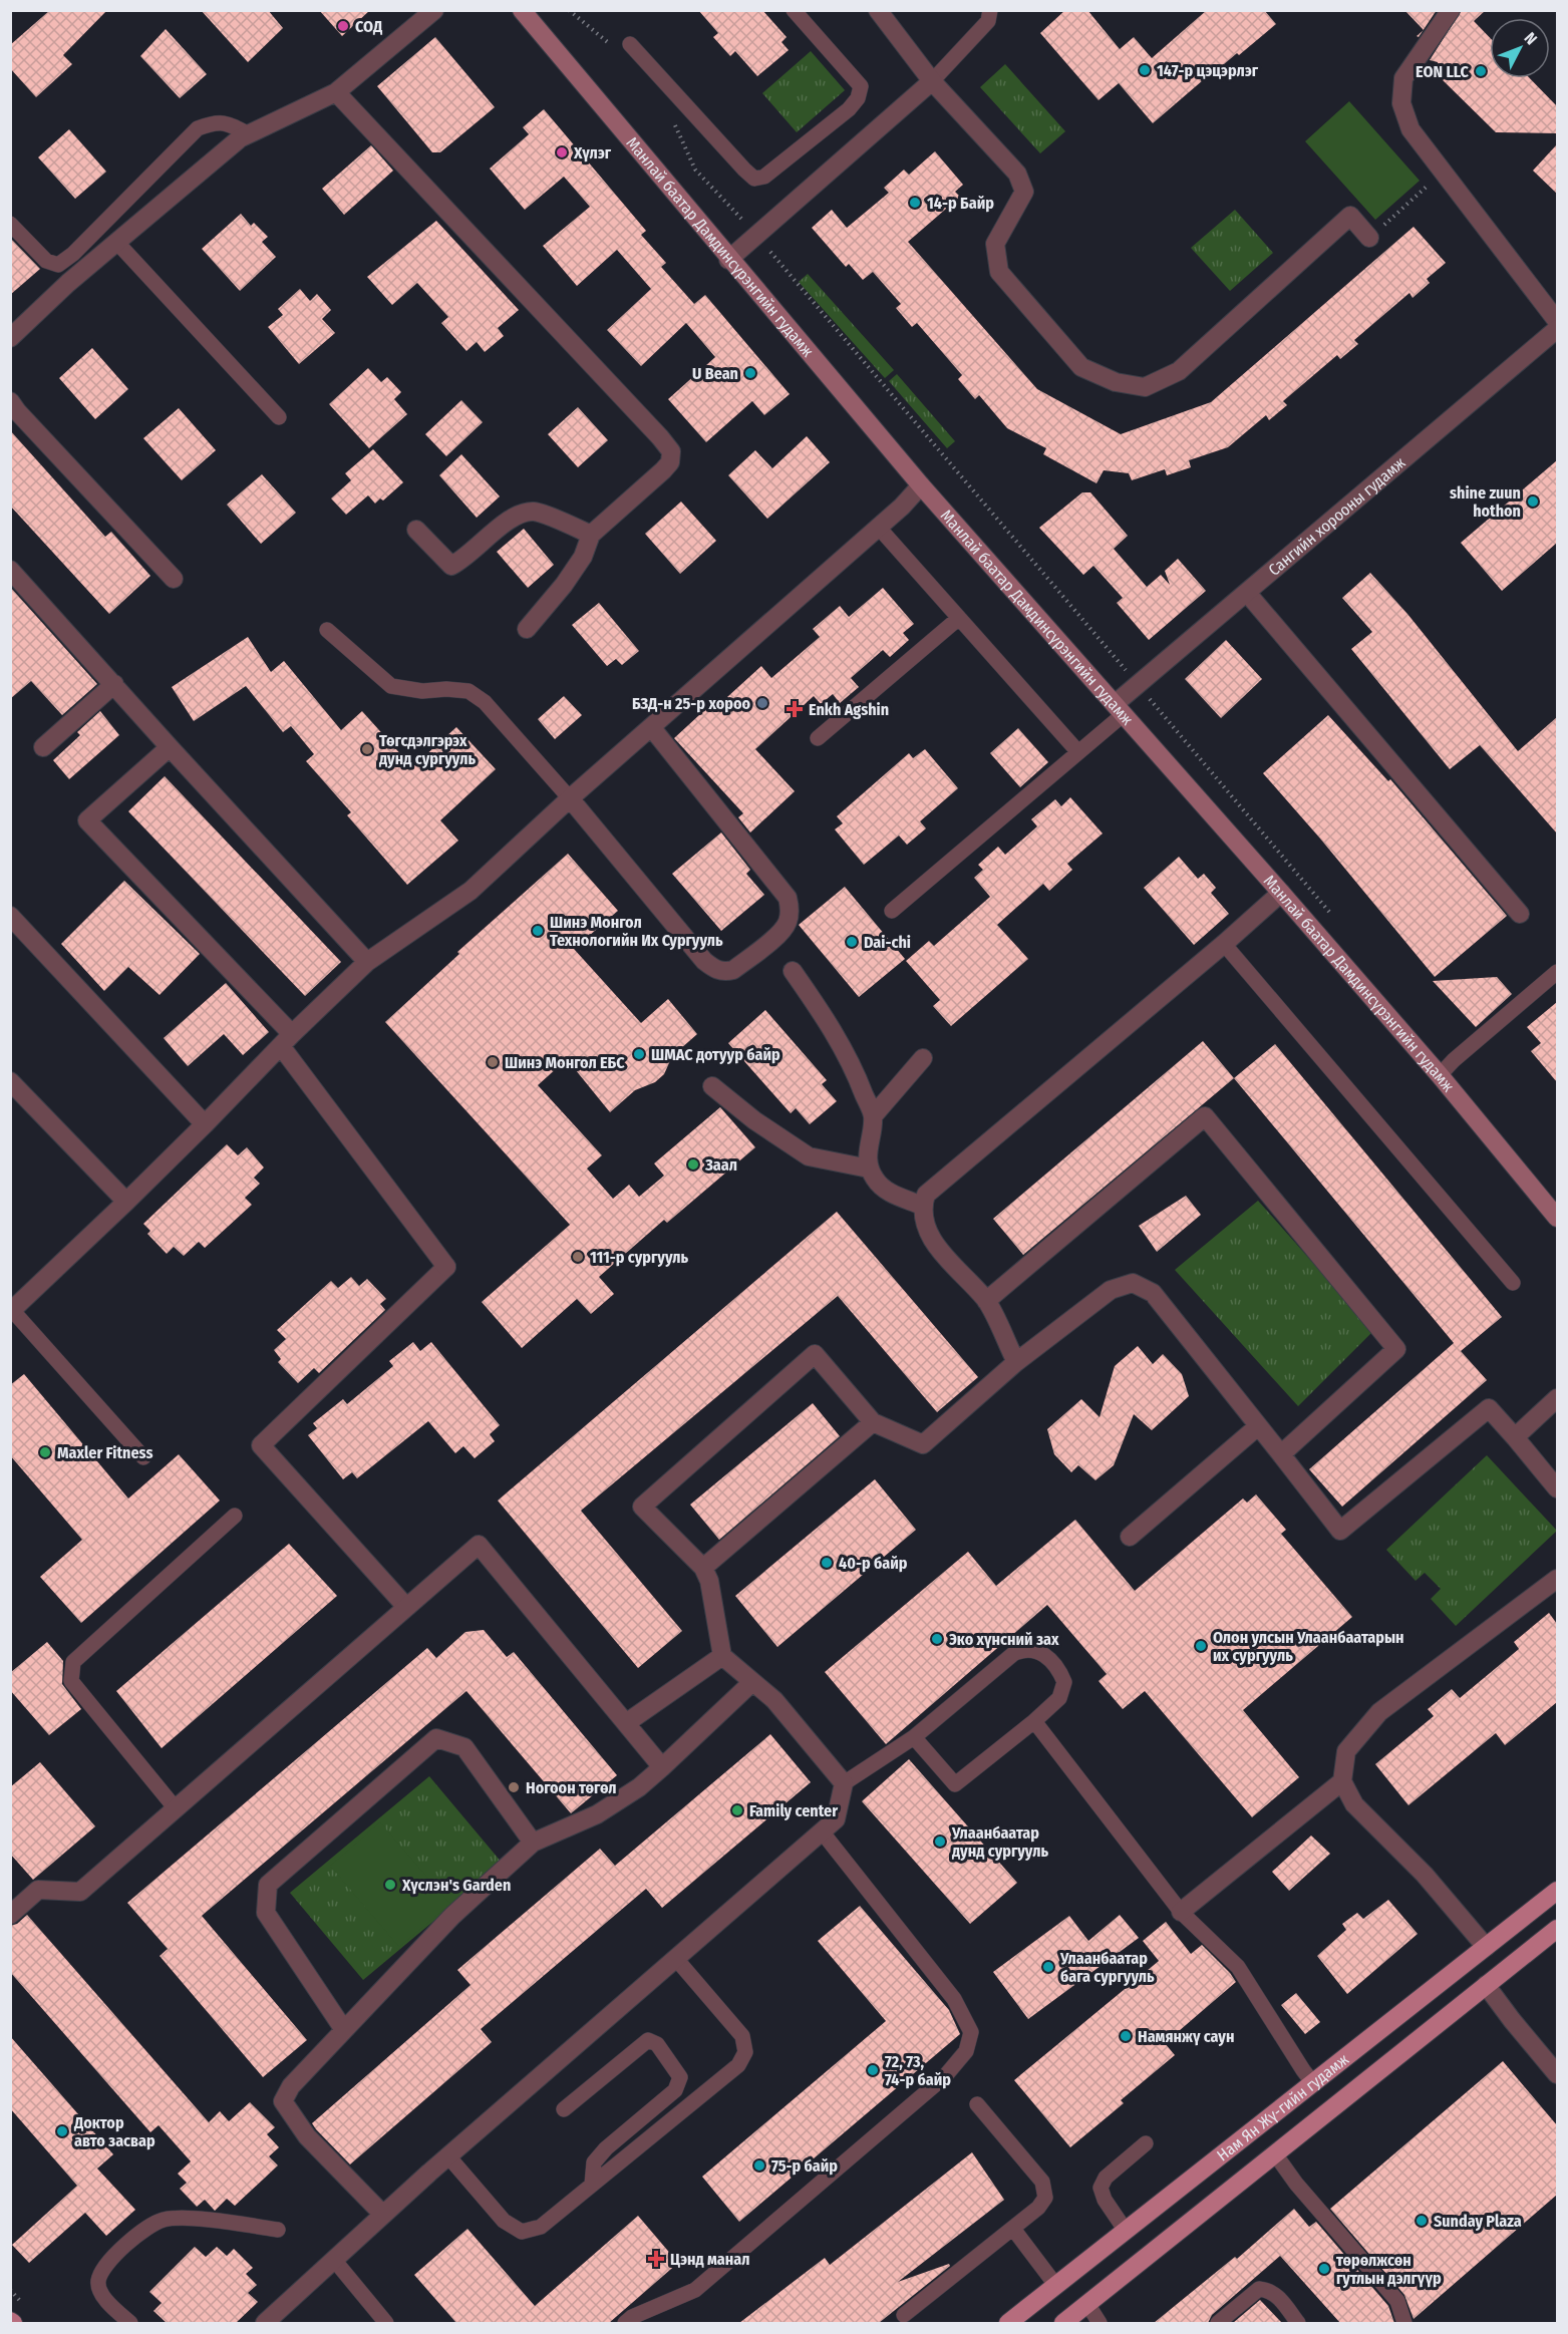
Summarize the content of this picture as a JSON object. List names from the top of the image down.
{
  "streets": {
    "main road": ["Манлай баатар Дамдинсүрэнгийн гудамж", "Нам Ян Жү-гийн гудамж"],
    "street": ["Сангийн хорооны гудамж"]
  },
  "crossings": [
    ["Манлай баатар Дамдинсүрэнгийн гудамж", "Сангийн хорооны гудамж"]
  ],
  "places": {
    "other": [
      "СОД",
      "147-р цэцэрлэг",
      "EON LLC",
      "Хүлэг",
      "14-р Байр",
      "U Bean",
      "shine zuun hothon",
      "БЗД-н 25-р хороо",
      "Төгсдэлгэрэх дунд сургууль",
      "Шинэ Монгол Технологийн Их Сургууль",
      "Dai-chi",
      "ШМАС дотуур байр",
      "Шинэ Монгол ЕБС",
      "Заал",
      "111-р сургууль",
      "Maxler Fitness",
      "40-р байр",
      "Эко хүнсний зах",
      "Олон улсын Улаанбаатарын их сургууль",
      "Ногоон төгөл",
      "Family center",
      "Улаанбаатар дунд сургууль",
      "Хүслэн's Garden",
      "Улаанбаатар бага сургууль",
      "Намянжү саун",
      "72, 73, 74-р байр",
      "Доктор авто засвар",
      "75-р байр",
      "Sunday Plaza",
      "төрөлжсөн гутлын дэлгүүр"
    ],
    "health": ["Enkh Agshin", "Цэнд манал"]
  },
  "north": "top right"
}
